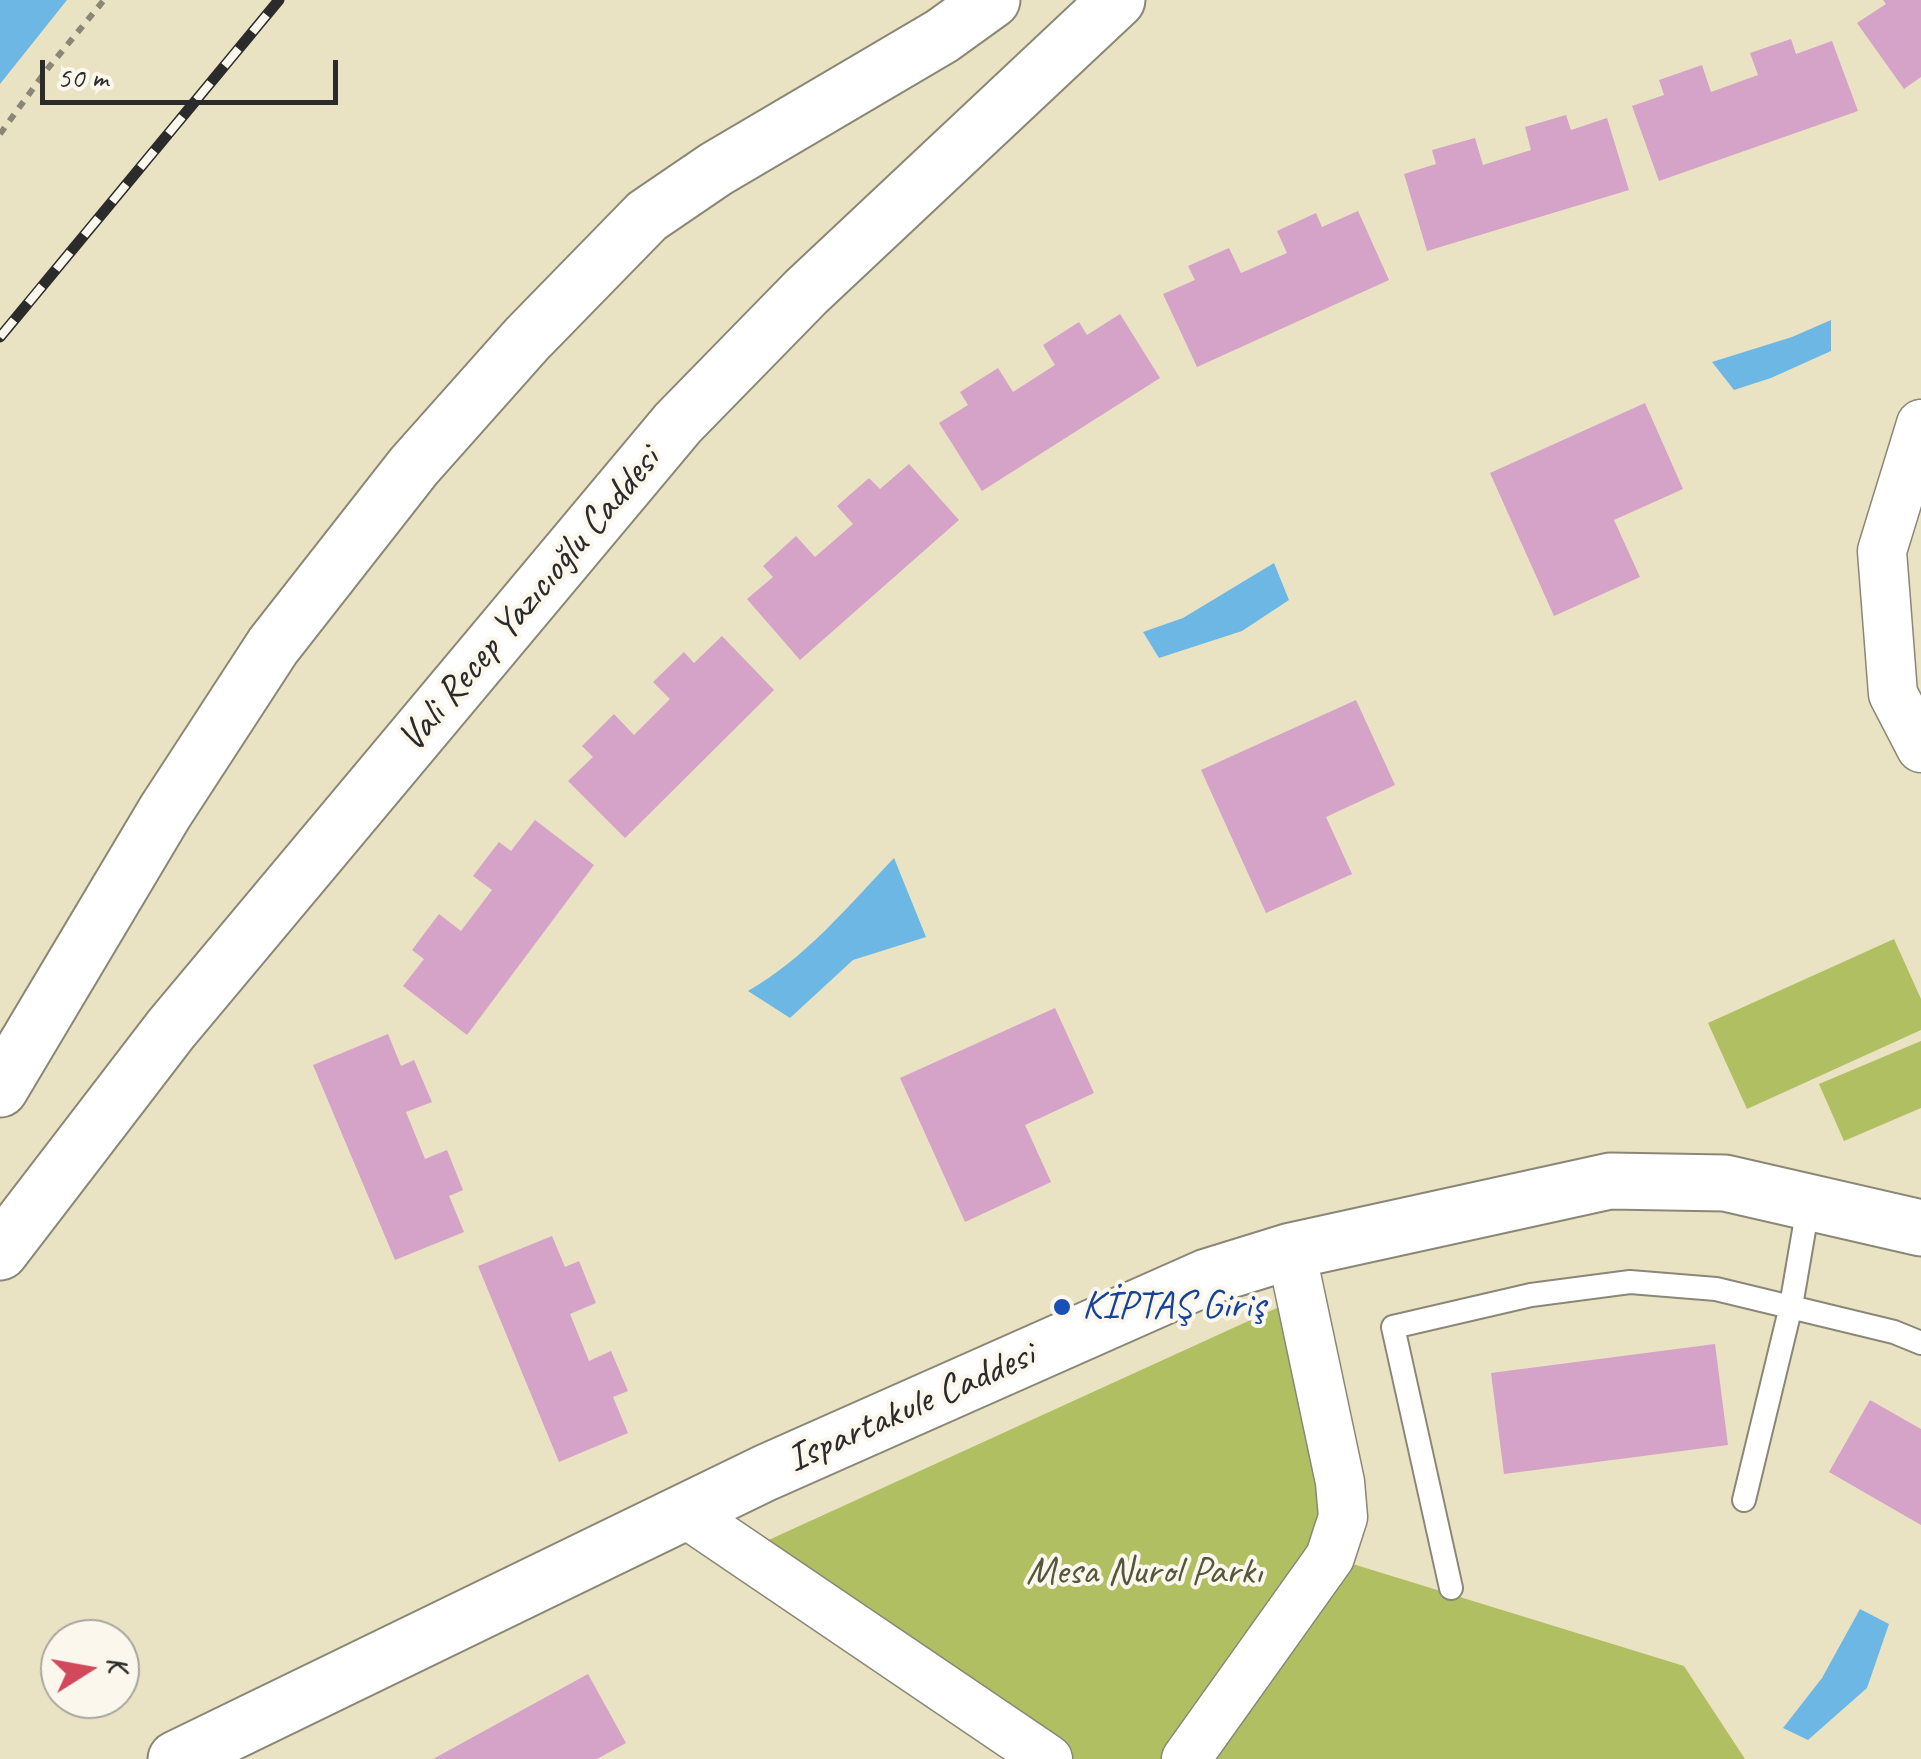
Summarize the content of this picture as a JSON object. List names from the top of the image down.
{
  "streets": {
    "main road": ["Vali Recep Yazıcıoğlu Caddesi", "Ispartakule Caddesi"]
  },
  "parks": ["Mesa Nurol Parkı"],
  "places": ["KİPTAŞ Giriş"],
  "scale_bar": "50 m",
  "north": "right"
}
